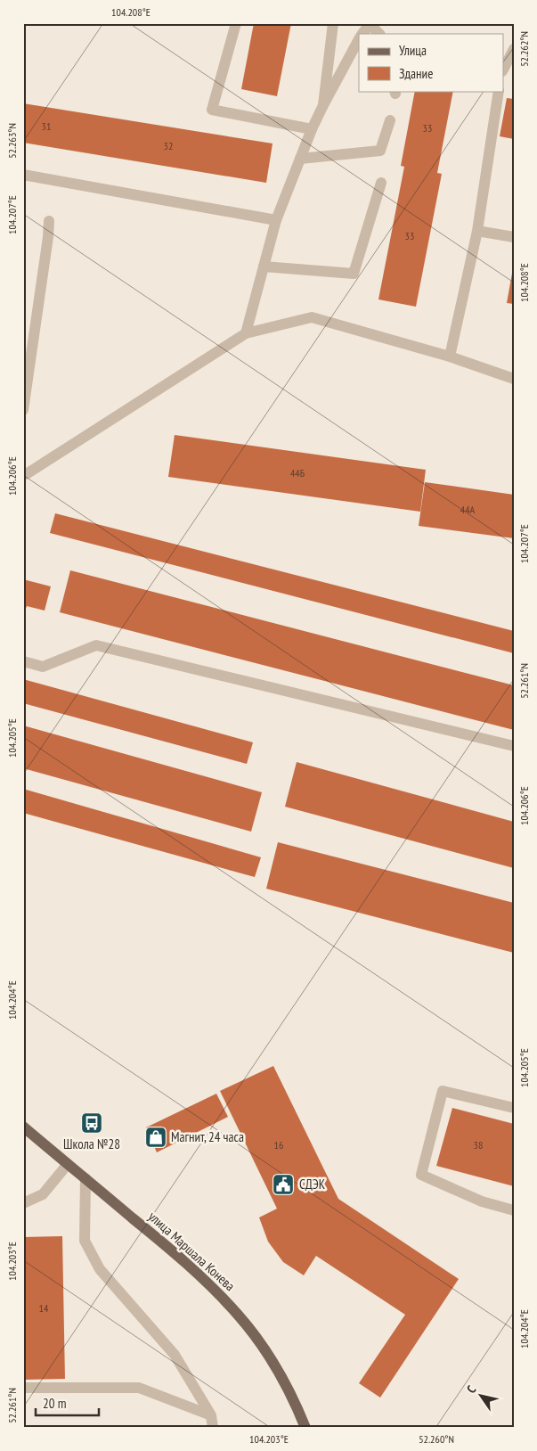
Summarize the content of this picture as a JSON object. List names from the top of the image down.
{
  "streets": {
    "main road": ["улица Маршала Конева"]
  },
  "places": {
    "bus stop": ["Школа №28"],
    "shop": ["Магнит, 24 часа"],
    "public building": ["СДЭК"]
  },
  "house_numbers": [
    "31",
    "33",
    "32",
    "33",
    "44Б",
    "44А",
    "16",
    "38",
    "14"
  ],
  "legend": ["Улица", "Здание"],
  "scale_bar": "20 m",
  "north": "top left",
  "coordinates": [
    "104.208°E",
    "52.262°N",
    "52.263°N",
    "104.207°E",
    "104.206°E",
    "52.261°N",
    "104.205°E",
    "104.204°E",
    "104.203°E",
    "52.260°N"
  ]
}
